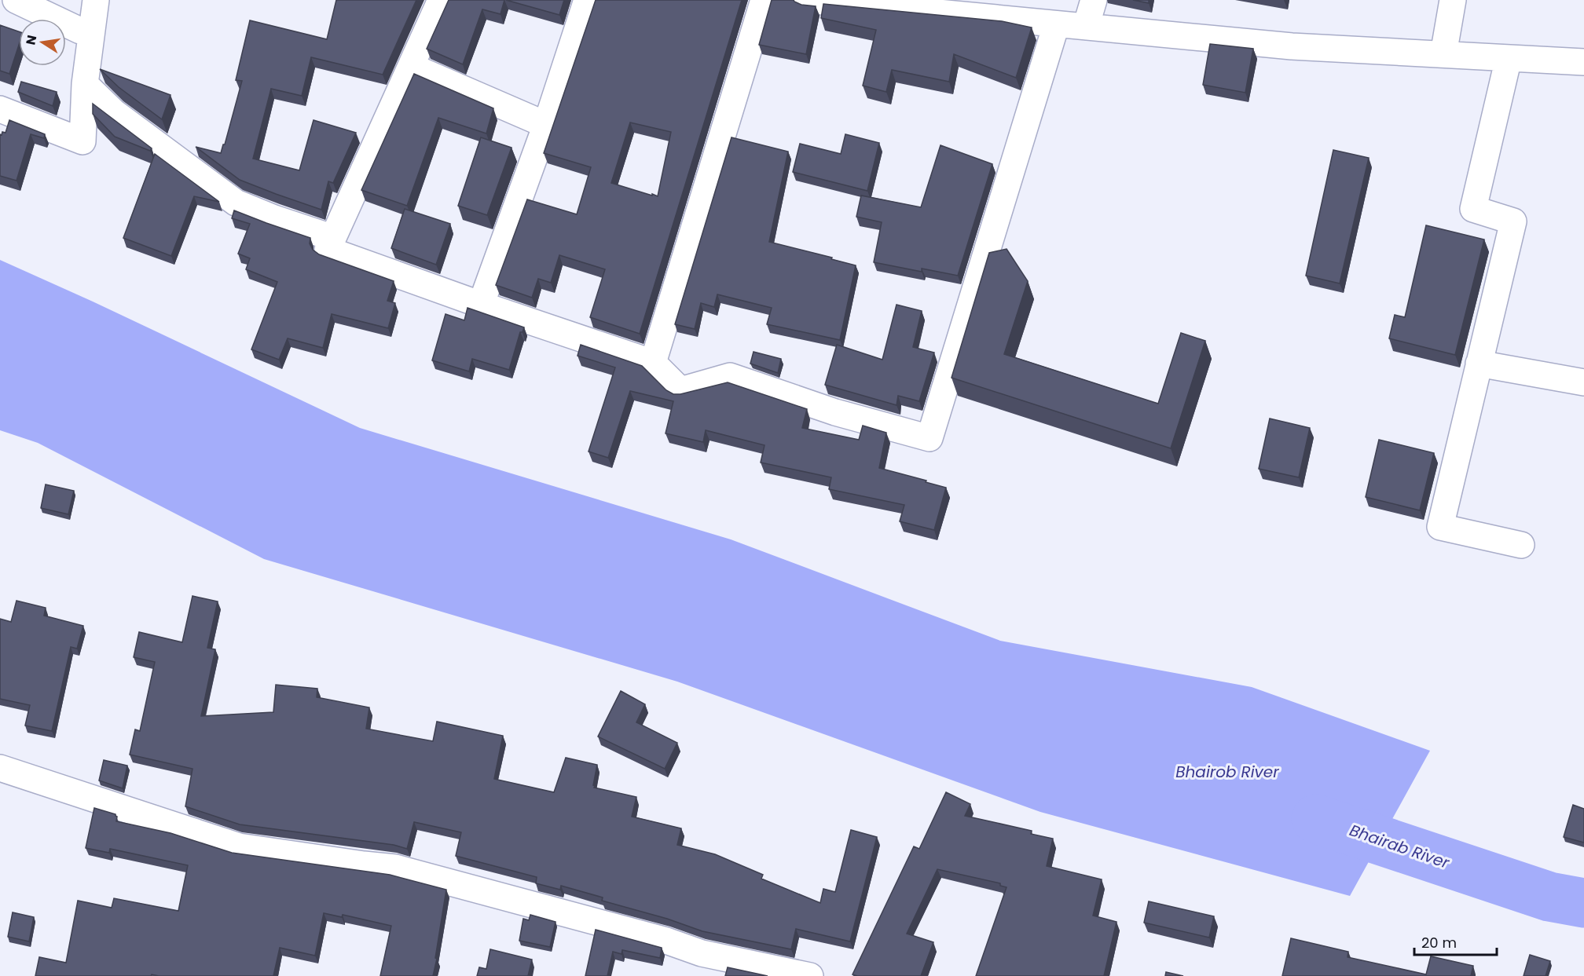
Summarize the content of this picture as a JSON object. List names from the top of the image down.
{
  "water": ["Bhairob River", "Bhairab River"],
  "scale_bar": "20 m",
  "north": "left"
}
